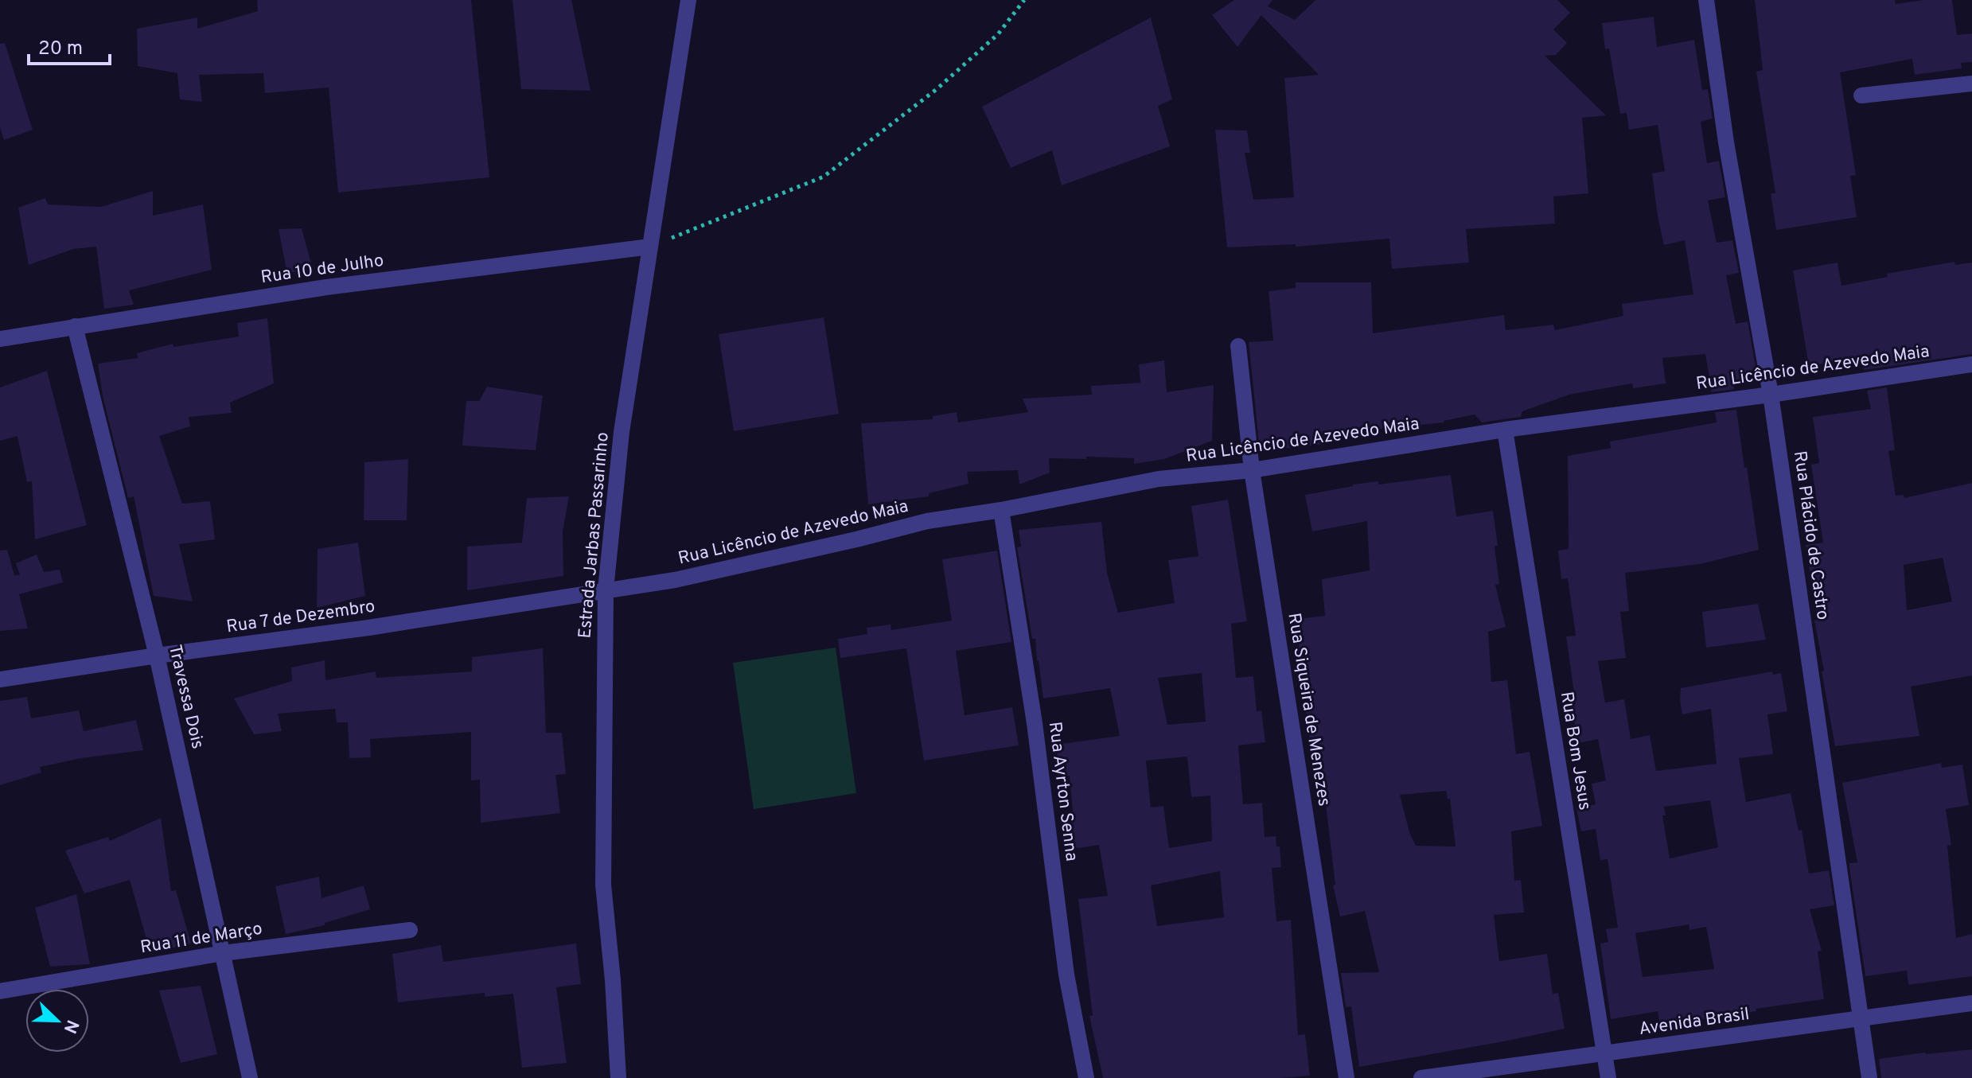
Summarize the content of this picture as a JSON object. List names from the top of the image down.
{
  "streets": {
    "street": [
      "Rua 10 de Julho",
      "Rua Licêncio de Azevedo Maia",
      "Estrada Jarbas Passarinho",
      "Rua Plácido de Castro",
      "Rua 7 de Dezembro",
      "Travessa Dois",
      "Rua Siqueira de Menezes",
      "Rua Bom Jesus",
      "Rua Ayrton Senna",
      "Rua 11 de Março",
      "Avenida Brasil"
    ]
  },
  "crossings": [
    ["Rua 10 de Julho", "Estrada Jarbas Passarinho"],
    ["Rua 10 de Julho", "Travessa Dois"],
    ["Rua Licêncio de Azevedo Maia", "Estrada Jarbas Passarinho"],
    ["Rua Licêncio de Azevedo Maia", "Rua Plácido de Castro"],
    ["Rua Licêncio de Azevedo Maia", "Rua 7 de Dezembro"],
    ["Rua Licêncio de Azevedo Maia", "Rua Siqueira de Menezes"],
    ["Rua Licêncio de Azevedo Maia", "Rua Bom Jesus"],
    ["Rua Licêncio de Azevedo Maia", "Rua Ayrton Senna"],
    ["Estrada Jarbas Passarinho", "Rua 7 de Dezembro"],
    ["Rua Plácido de Castro", "Avenida Brasil"],
    ["Rua 7 de Dezembro", "Travessa Dois"],
    ["Travessa Dois", "Rua 11 de Março"],
    ["Rua Bom Jesus", "Avenida Brasil"]
  ],
  "scale_bar": "20 m",
  "north": "bottom right"
}
